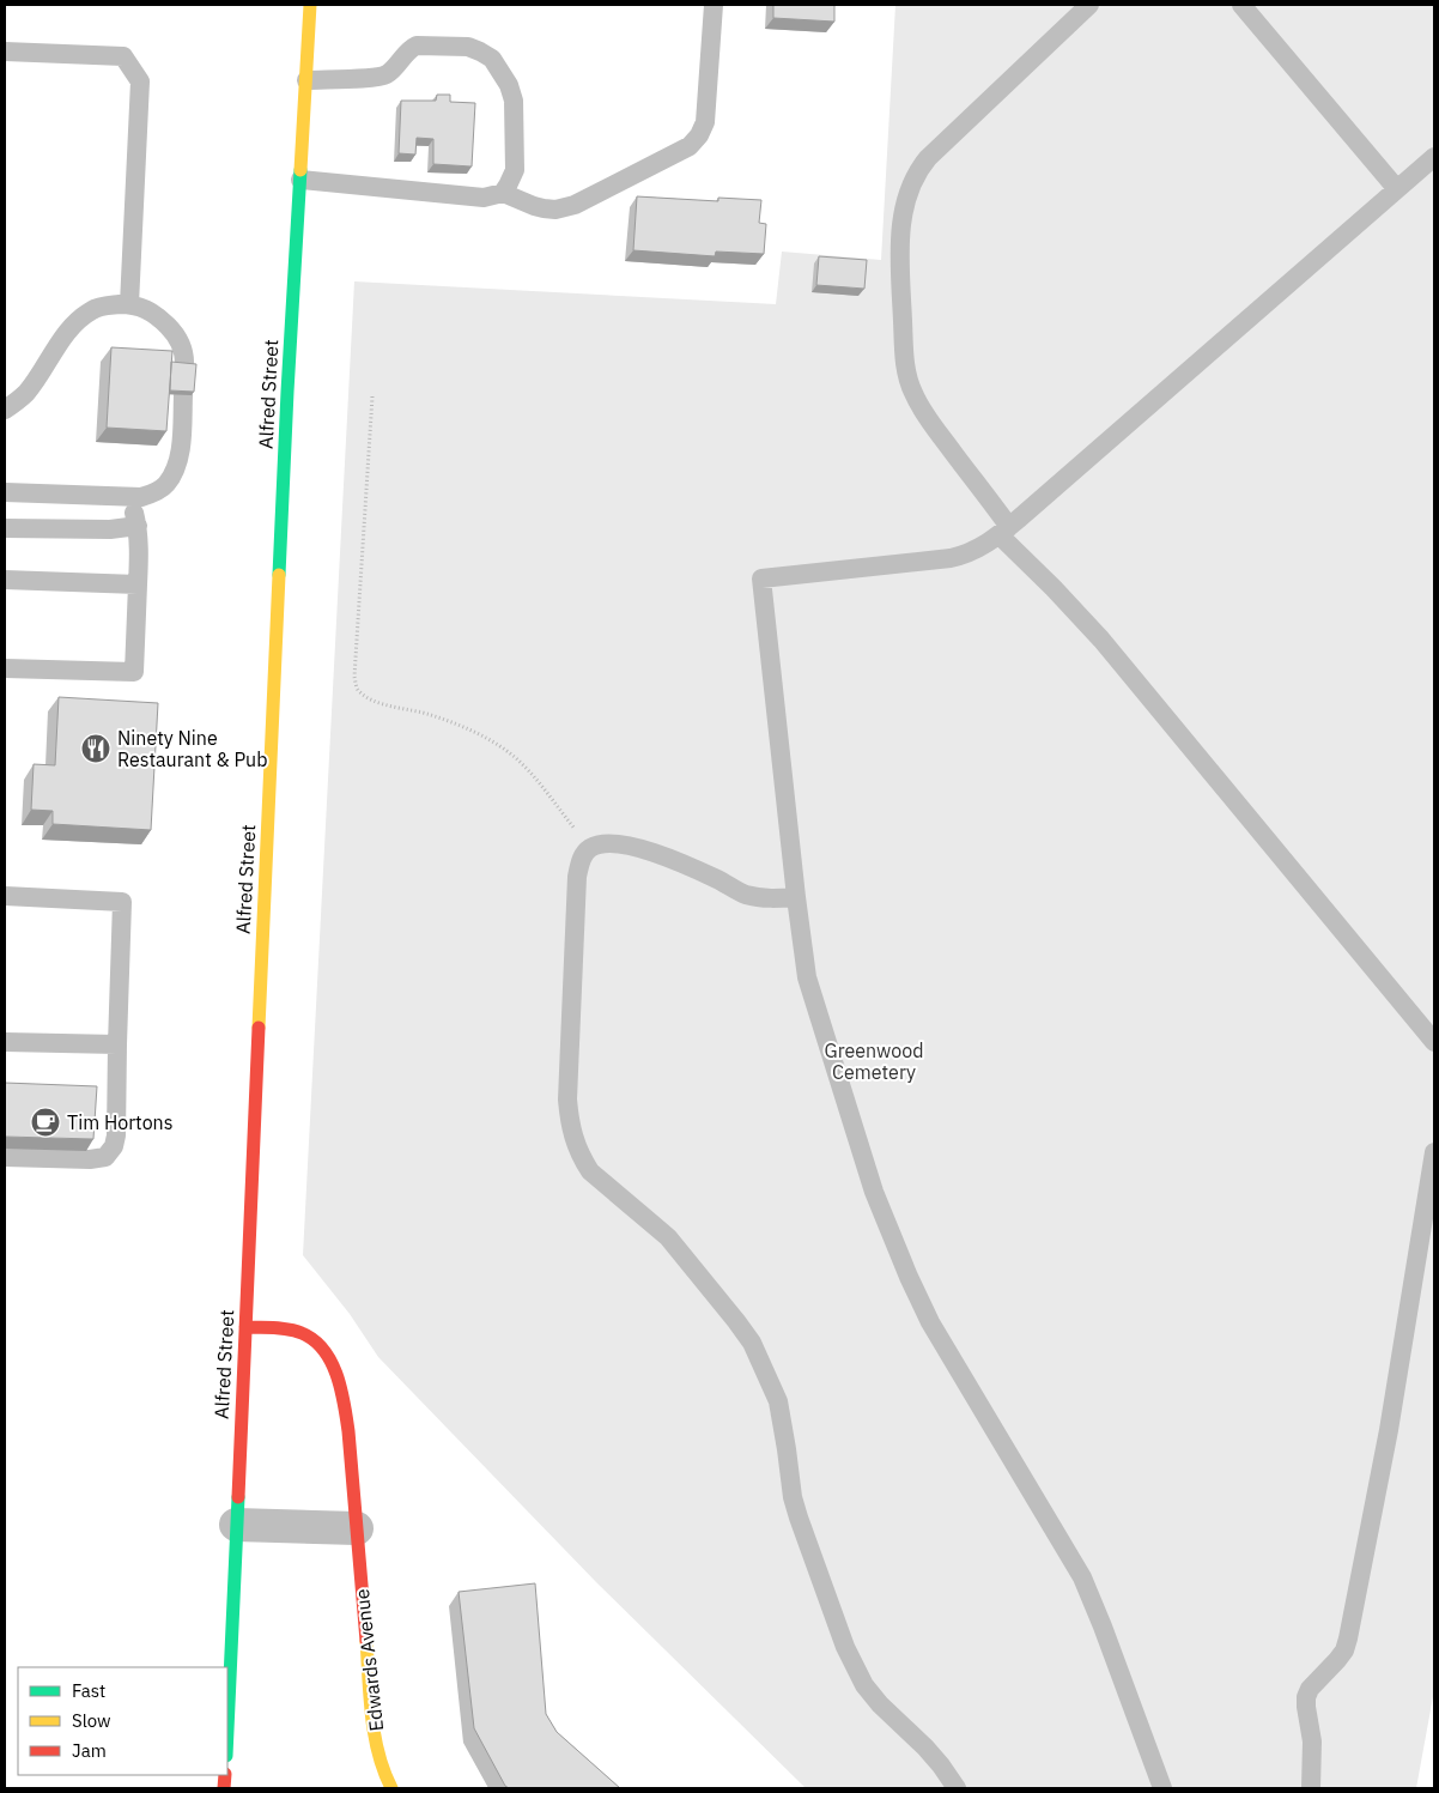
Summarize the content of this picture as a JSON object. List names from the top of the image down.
{
  "streets": {
    "main road": ["Alfred Street", "Edwards Avenue"]
  },
  "crossings": [
    ["Alfred Street", "Edwards Avenue"]
  ],
  "parks": ["Greenwood Cemetery"],
  "places": {
    "restaurant": ["Ninety Nine Restaurant & Pub"],
    "cafe": ["Tim Hortons"]
  },
  "legend": ["Fast", "Slow", "Jam"]
}
